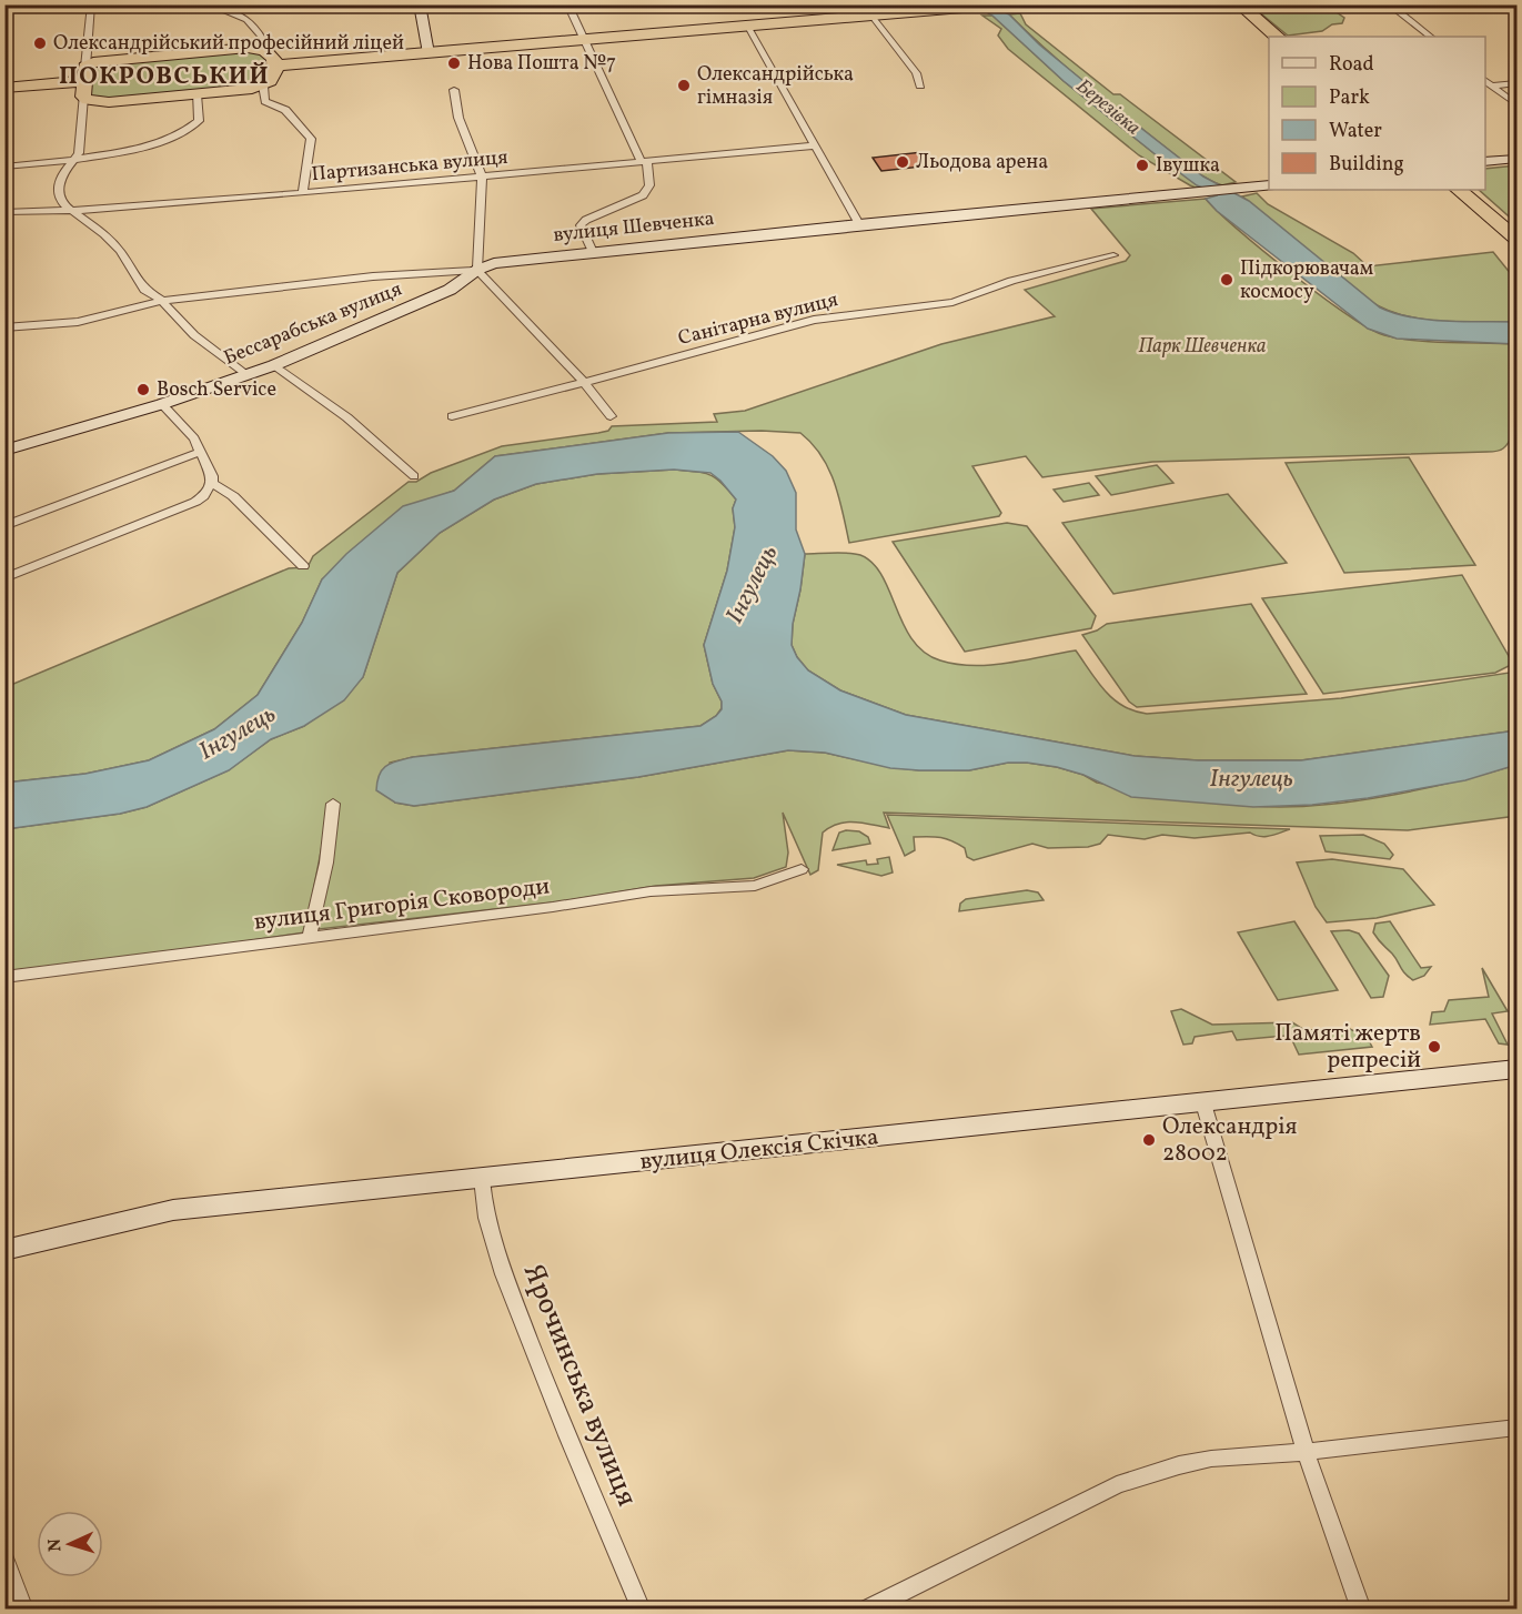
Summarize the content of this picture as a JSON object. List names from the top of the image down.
{
  "streets": {
    "main road": ["вулиця Шевченка", "Бессарабська вулиця", "вулиця Олексія Скічка"],
    "street": [
      "Партизанська вулиця",
      "Санітарна вулиця",
      "вулиця Григорія Сковороди",
      "Ярочинська вулиця"
    ]
  },
  "crossings": [
    ["вулиця Шевченка", "Бессарабська вулиця"],
    ["вулиця Олексія Скічка", "Ярочинська вулиця"]
  ],
  "districts": ["ПОКРОВСЬКИЙ"],
  "water": ["Березівка", "Інгулець"],
  "parks": ["Парк Шевченка"],
  "places": [
    "Олександрійський професійний ліцей",
    "Нова Пошта №7",
    "Олександрійська гімназія",
    "Льодова арена",
    "Івушка",
    "Підкорювачам космосу",
    "Bosch Service",
    "Памяті жертв репресій",
    "Олександрія 28002"
  ],
  "legend": [
    "Road",
    "Park",
    "Water",
    "Building"
  ],
  "north": "left"
}
